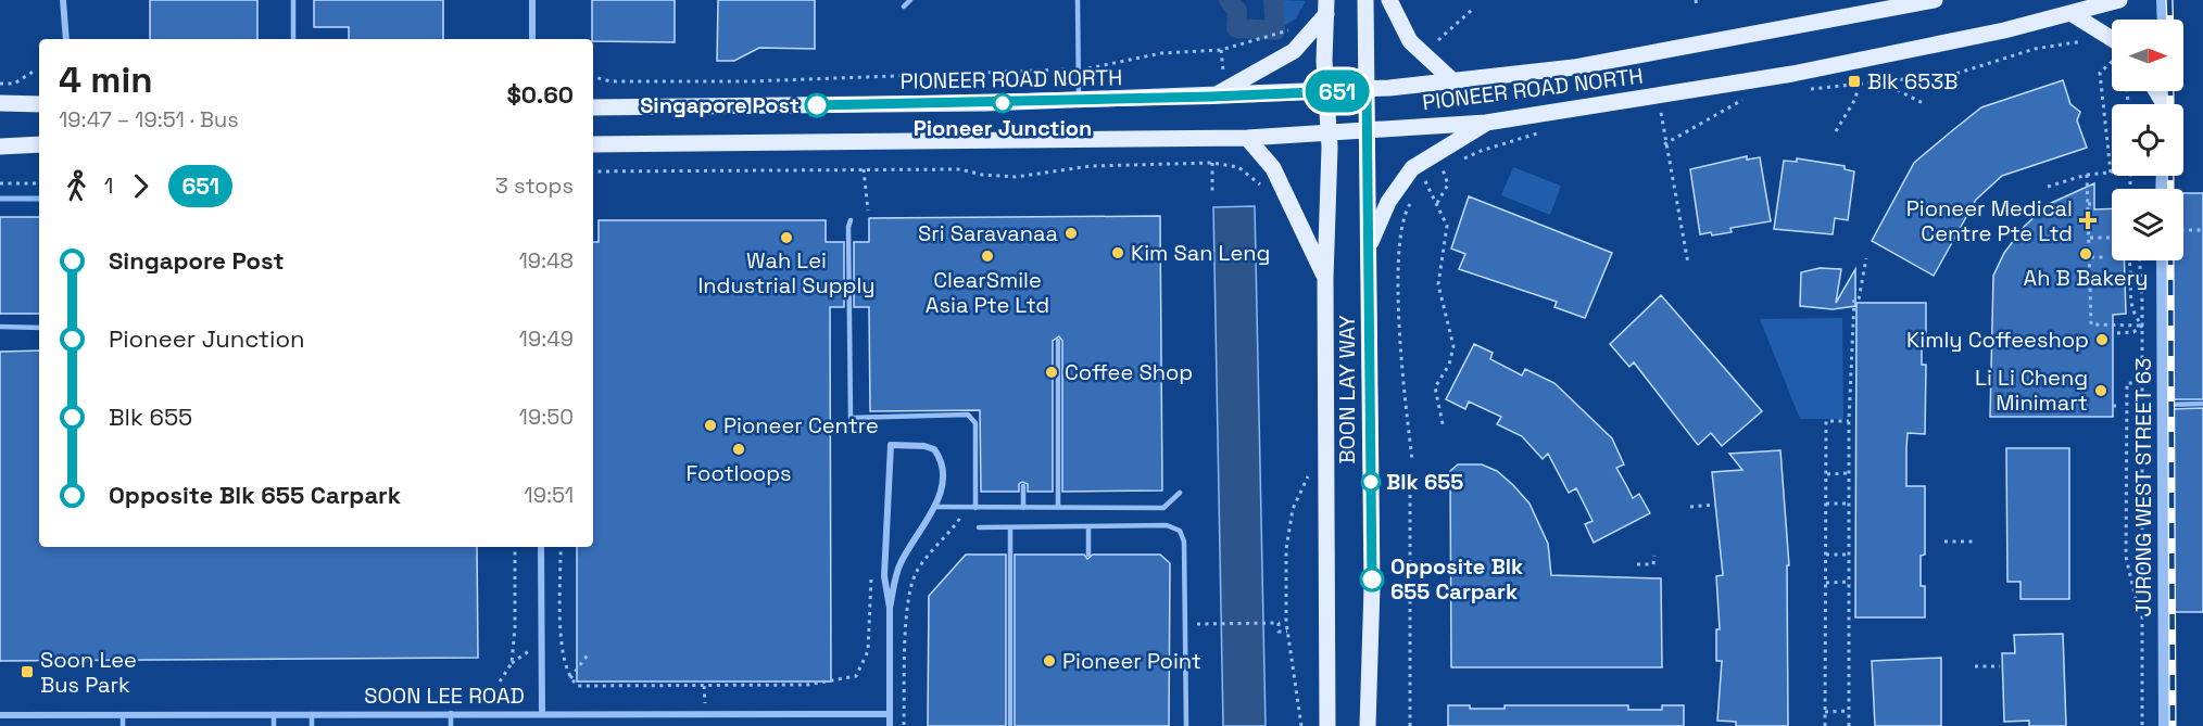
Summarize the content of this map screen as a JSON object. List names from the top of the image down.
{
  "streets": {
    "main road": ["PIONEER ROAD NORTH", "BOON LAY WAY"],
    "street": ["JURONG WEST STREET 63", "SOON LEE ROAD"]
  },
  "crossings": [
    ["PIONEER ROAD NORTH", "BOON LAY WAY"]
  ],
  "places": {
    "transit": ["Blk 653B", "Soon Lee Bus Park"],
    "other": [
      "Pioneer Junction",
      "Singapore Post",
      "Sri Saravanaa",
      "Wah Lei Industrial Supply",
      "Kim San Leng",
      "Ah B Bakery",
      "ClearSmile Asia Pte Ltd",
      "Kimly Coffeeshop",
      "Coffee Shop",
      "Li Li Cheng Minimart",
      "Pioneer Centre",
      "Footloops",
      "Blk 655",
      "Opposite Blk 655 Carpark",
      "Pioneer Point"
    ],
    "health": ["Pioneer Medical Centre Pte Ltd"]
  },
  "lines": ["bus line 651"],
  "north": "right",
  "page": {
    "on_map": "651",
    "heading": ["4 min", "19:47 – 19:51 · Bus", "$0.60"],
    "legs": ["1", "651", "3 stops"],
    "list": [
      {
        "name": "Singapore Post",
        "value": "19:48"
      },
      {
        "name": "Pioneer Junction",
        "value": "19:49"
      },
      {
        "name": "Blk 655",
        "value": "19:50"
      },
      {
        "name": "Opposite Blk 655 Carpark",
        "value": "19:51"
      }
    ]
  }
}
